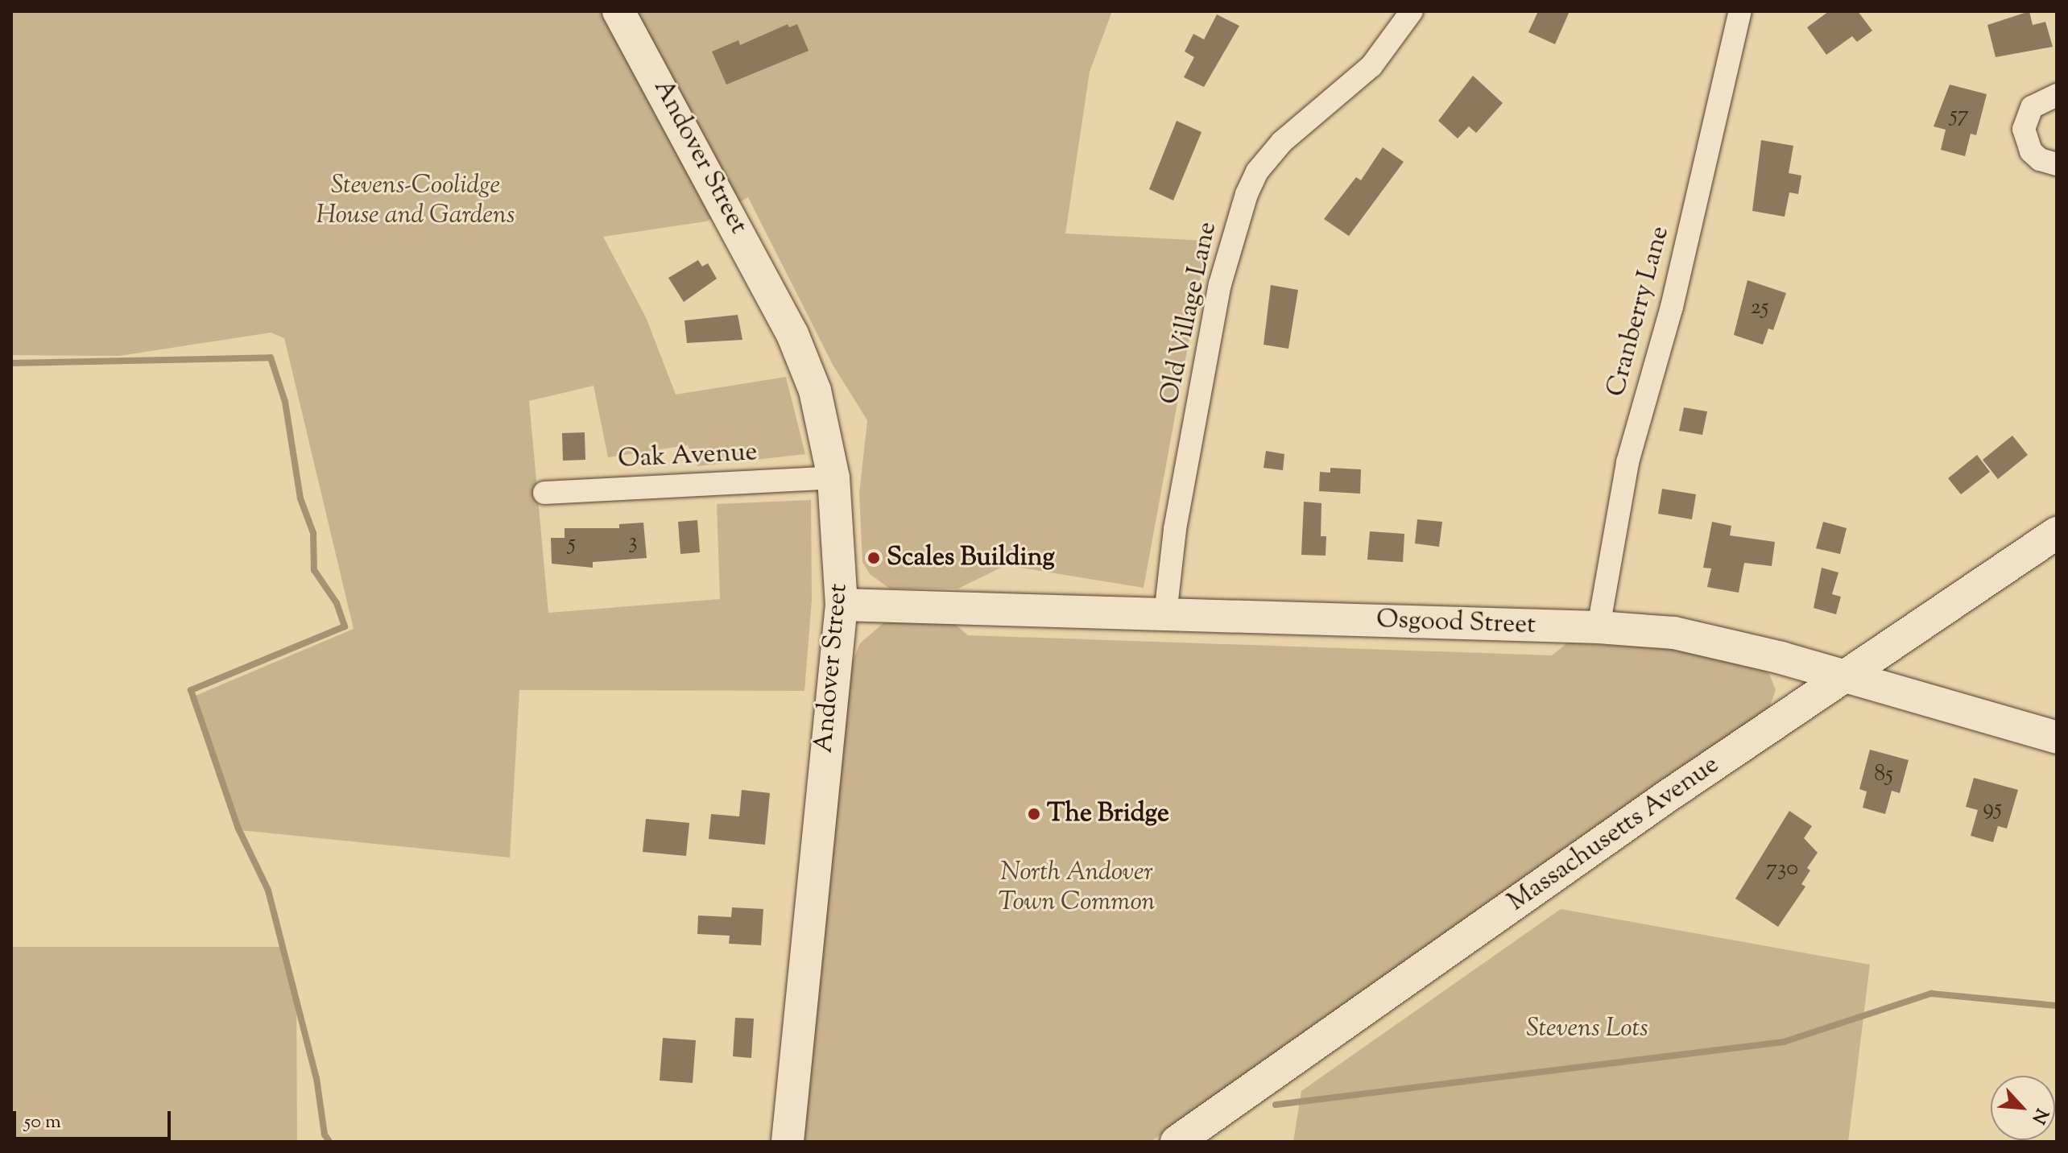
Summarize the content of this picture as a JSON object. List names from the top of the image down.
{
  "streets": {
    "main road": ["Andover Street", "Osgood Street", "Massachusetts Avenue"],
    "street": ["Cranberry Lane", "Old Village Lane", "Oak Avenue"]
  },
  "crossings": [
    ["Andover Street", "Oak Avenue"],
    ["Andover Street", "Osgood Street"],
    ["Cranberry Lane", "Osgood Street"],
    ["Old Village Lane", "Osgood Street"],
    ["Osgood Street", "Massachusetts Avenue"]
  ],
  "parks": ["Stevens-Coolidge House and Gardens", "North Andover Town Common", "Stevens Lots"],
  "places": ["Scales Building", "The Bridge"],
  "house_numbers": [
    "57",
    "25",
    "3",
    "5",
    "85",
    "95",
    "730"
  ],
  "scale_bar": "50 m",
  "north": "bottom right"
}
